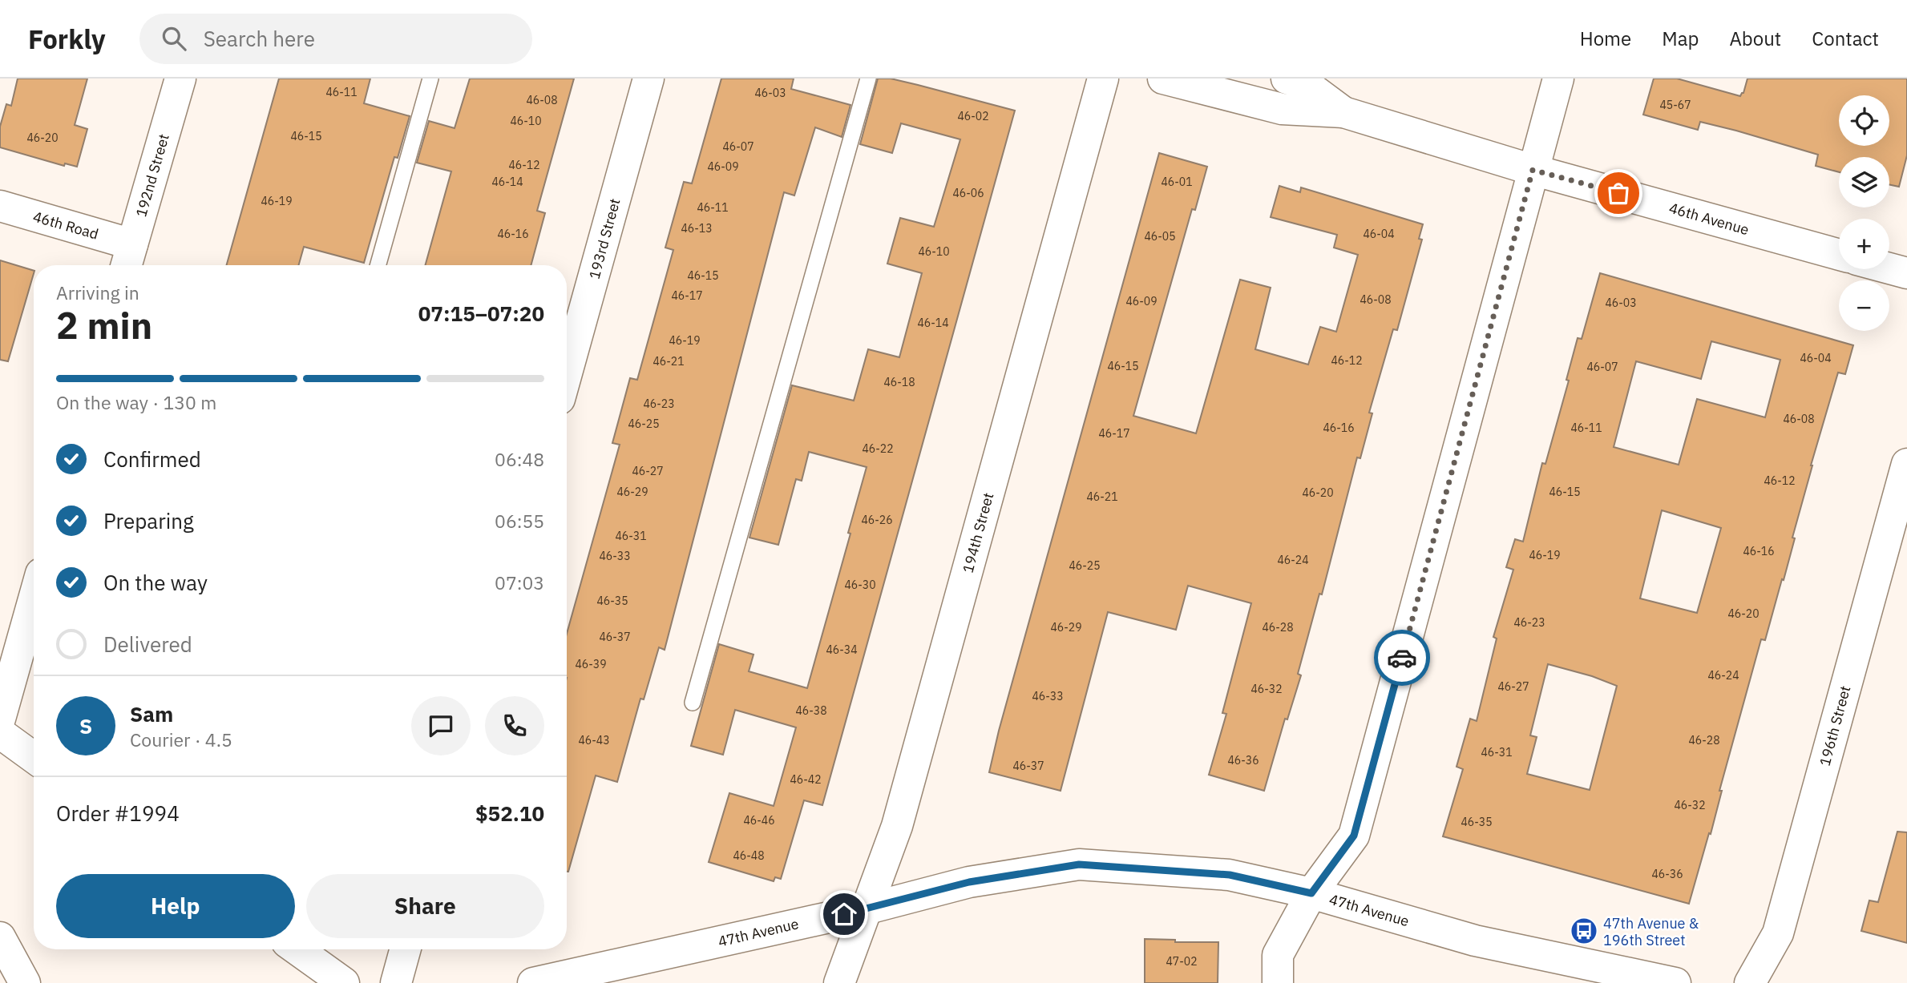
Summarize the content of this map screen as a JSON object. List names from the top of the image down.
{
  "streets": {
    "street": [
      "192nd Street",
      "46th Avenue",
      "46th Road",
      "193rd Street",
      "194th Street",
      "196th Street",
      "47th Avenue"
    ]
  },
  "crossings": [
    ["192nd Street", "46th Road"],
    ["194th Street", "47th Avenue"]
  ],
  "places": {
    "bus stop": ["47th Avenue & 196th Street"]
  },
  "house_numbers": [
    "46-11",
    "46-03",
    "46-08",
    "45-67",
    "46-02",
    "46-10",
    "46-15",
    "46-20",
    "46-07",
    "46-12",
    "46-09",
    "46-14",
    "46-01",
    "46-06",
    "46-19",
    "46-11",
    "46-13",
    "46-16",
    "46-04",
    "46-05",
    "46-10",
    "46-15",
    "46-17",
    "46-08",
    "46-09",
    "46-03",
    "46-14",
    "46-19",
    "46-04",
    "46-12",
    "46-21",
    "46-15",
    "46-07",
    "46-18",
    "46-23",
    "46-08",
    "46-25",
    "46-16",
    "46-11",
    "46-17",
    "46-22",
    "46-27",
    "46-12",
    "46-29",
    "46-15",
    "46-20",
    "46-21",
    "46-26",
    "46-31",
    "46-16",
    "46-19",
    "46-33",
    "46-24",
    "46-25",
    "46-30",
    "46-35",
    "46-20",
    "46-23",
    "46-29",
    "46-28",
    "46-37",
    "46-34",
    "46-39",
    "46-24",
    "46-27",
    "46-32",
    "46-33",
    "46-38",
    "46-43",
    "46-28",
    "46-31",
    "46-36",
    "46-37",
    "46-42",
    "46-32",
    "46-46",
    "46-35",
    "46-48",
    "46-36",
    "47-02"
  ],
  "page": {
    "header": "Forkly",
    "search": "Search here",
    "nav": [
      "Home",
      "Map",
      "About",
      "Contact"
    ],
    "map_buttons": ["+", "−"],
    "heading": ["2 min", "Arriving in", "07:15–07:20"],
    "panel": [
      "Sam",
      "Courier · 4.5",
      "Order #1994",
      "$52.10"
    ],
    "bar": "On the way · 130 m",
    "list": [
      ["Confirmed", "06:48"],
      ["Preparing", "06:55"],
      ["On the way", "07:03"],
      "Delivered"
    ],
    "round": "S",
    "buttons": ["Help", "Share"]
  }
}
